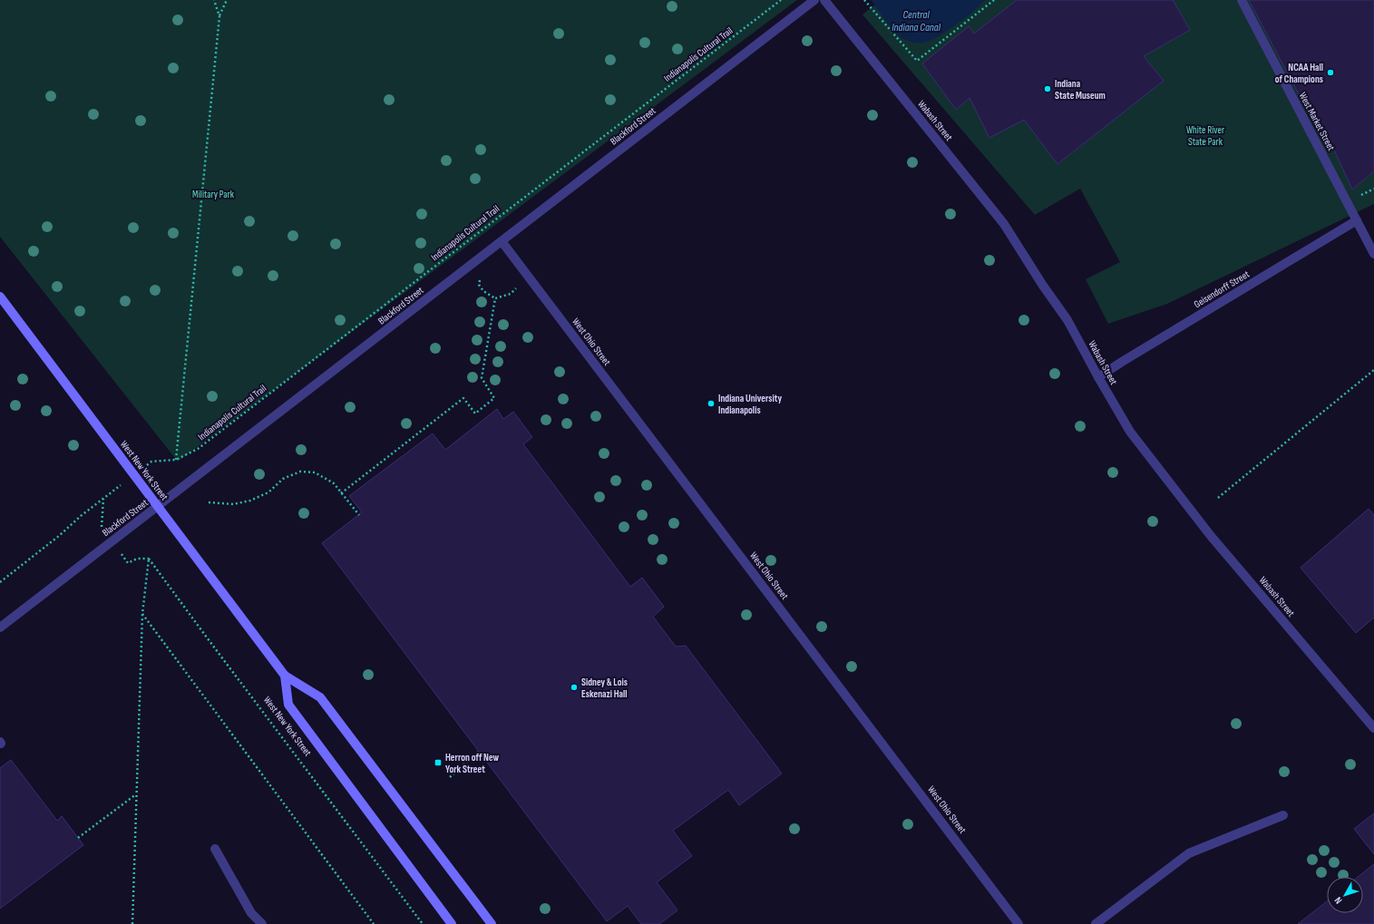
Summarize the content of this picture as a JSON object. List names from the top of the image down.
{
  "streets": {
    "main road": ["West New York Street"],
    "street": [
      "Wabash Street",
      "West Market Street",
      "Blackford Street",
      "Geisendorff Street",
      "West Ohio Street"
    ],
    "path": ["Indianapolis Cultural Trail"]
  },
  "crossings": [
    ["Wabash Street", "Geisendorff Street"],
    ["West Market Street", "Geisendorff Street"],
    ["Blackford Street", "West Ohio Street"],
    ["Blackford Street", "West New York Street"]
  ],
  "water": ["Central Indiana Canal"],
  "parks": ["White River State Park", "Military Park"],
  "places": {
    "other": [
      "NCAA Hall of Champions",
      "Indiana State Museum",
      "Indiana University Indianapolis",
      "Sidney & Lois Eskenazi Hall"
    ],
    "transit": ["Herron off New York Street"]
  },
  "north": "bottom left"
}
